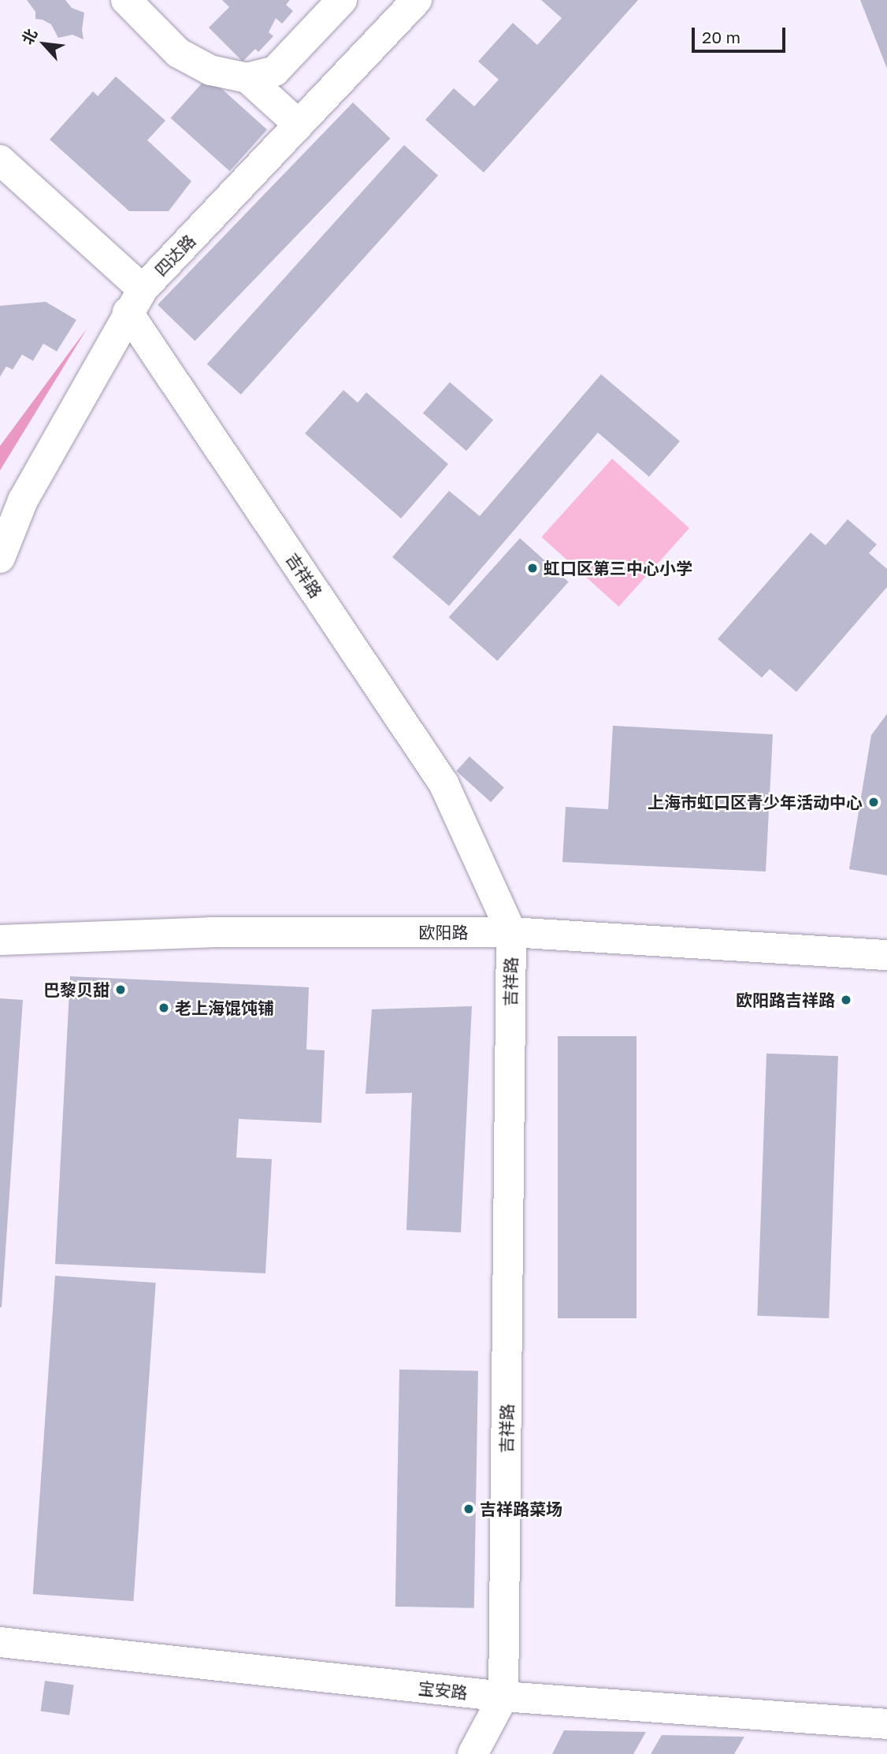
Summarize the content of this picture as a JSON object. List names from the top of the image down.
{
  "streets": {
    "street": [
      "四达路",
      "吉祥路",
      "欧阳路",
      "宝安路"
    ]
  },
  "crossings": [
    ["四达路", "吉祥路"],
    ["吉祥路", "欧阳路"],
    ["吉祥路", "宝安路"]
  ],
  "places": [
    "虹口区第三中心小学",
    "上海市虹口区青少年活动中心",
    "巴黎贝甜",
    "欧阳路吉祥路",
    "老上海馄饨铺",
    "吉祥路菜场"
  ],
  "scale_bar": "20 m",
  "north": "top left"
}
